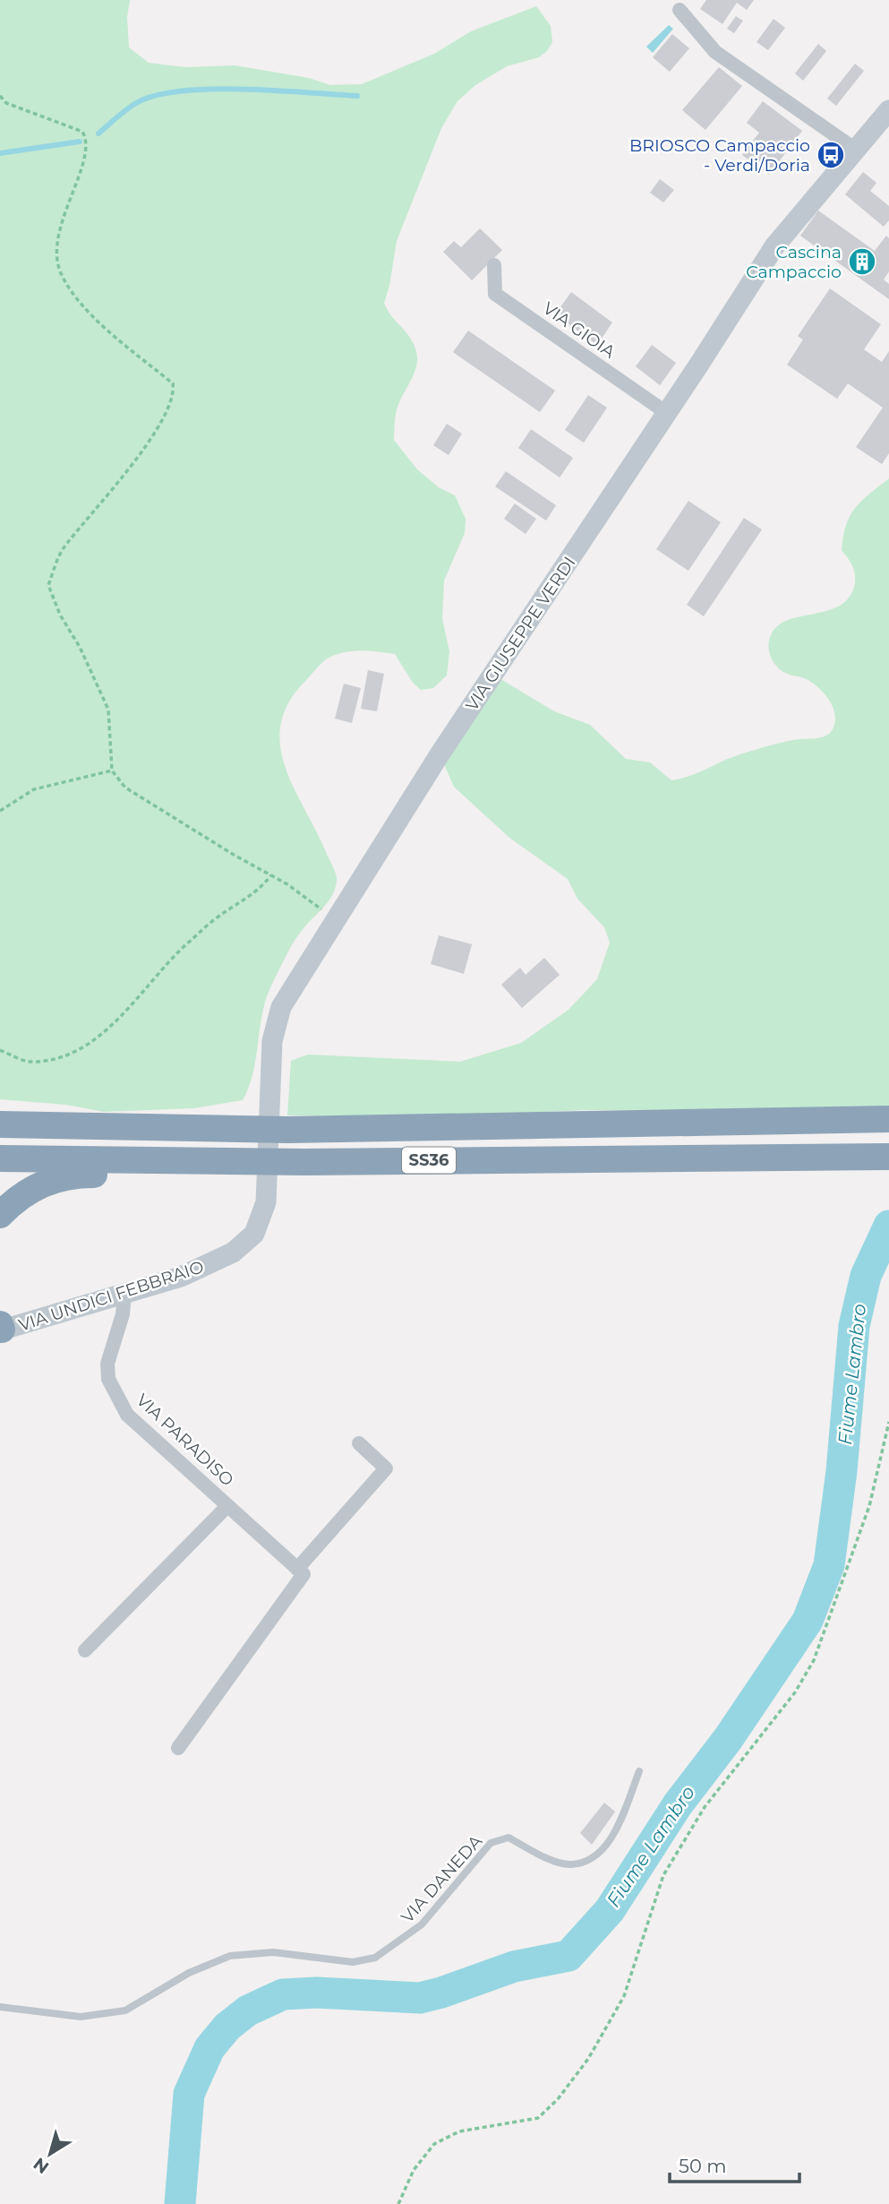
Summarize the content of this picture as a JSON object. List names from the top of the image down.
{
  "streets": {
    "highway": ["SS36"],
    "street": [
      "VIA GIOIA",
      "VIA GIUSEPPE VERDI",
      "VIA UNDICI FEBBRAIO",
      "VIA PARADISO"
    ],
    "lane": ["VIA DANEDA"]
  },
  "crossings": [
    ["VIA GIOIA", "VIA GIUSEPPE VERDI"],
    ["VIA GIUSEPPE VERDI", "VIA UNDICI FEBBRAIO"],
    ["VIA UNDICI FEBBRAIO", "VIA PARADISO"]
  ],
  "water": ["Fiume Lambro"],
  "places": {
    "bus stop": ["BRIOSCO Campaccio - Verdi/Doria"],
    "building": ["Cascina Campaccio"]
  },
  "scale_bar": "50 m",
  "north": "bottom left"
}
